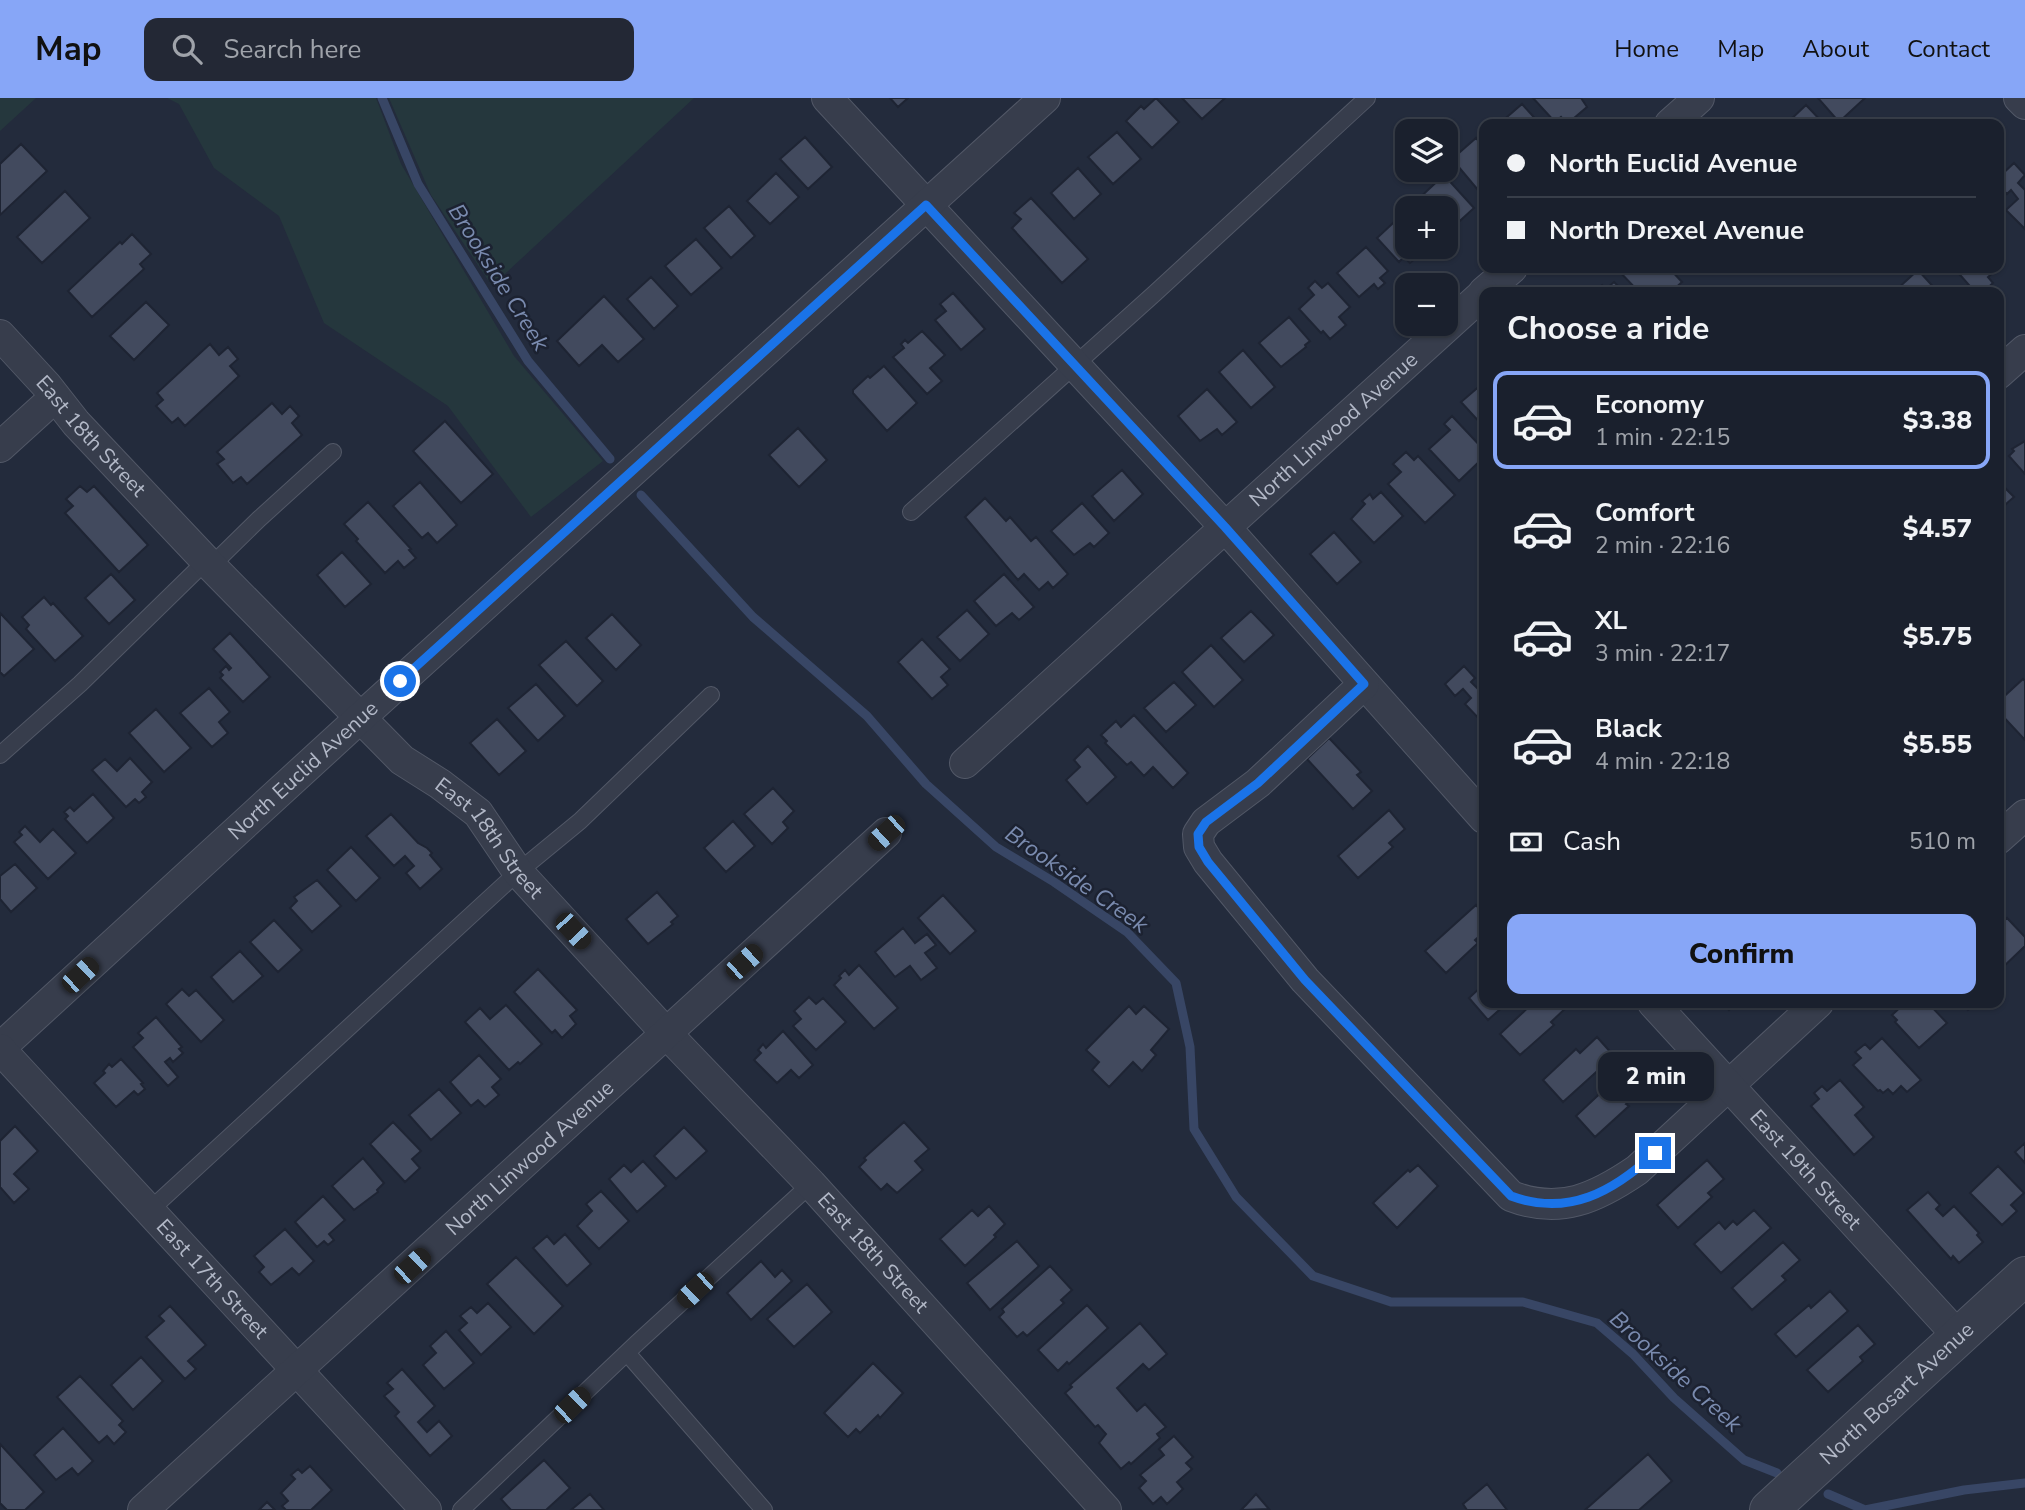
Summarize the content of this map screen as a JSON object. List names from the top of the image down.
{
  "streets": {
    "street": [
      "North Linwood Avenue",
      "East 18th Street",
      "North Euclid Avenue",
      "East 19th Street",
      "East 17th Street",
      "North Bosart Avenue"
    ]
  },
  "crossings": [
    ["North Linwood Avenue", "East 18th Street"],
    ["North Linwood Avenue", "East 17th Street"],
    ["East 18th Street", "North Euclid Avenue"],
    ["North Euclid Avenue", "East 17th Street"],
    ["East 19th Street", "North Bosart Avenue"]
  ],
  "water": ["Brookside Creek"],
  "page": {
    "header": "Map",
    "search": "Search here",
    "nav": [
      "Home",
      "Map",
      "About",
      "Contact"
    ],
    "map_buttons": ["+", "−"],
    "banner": ["North Euclid Avenue", "North Drexel Avenue"],
    "heading": "Choose a ride",
    "list": [
      {
        "name": "Economy",
        "note": "1 min · 22:15",
        "value": "$3.38"
      },
      {
        "name": "Comfort",
        "note": "2 min · 22:16",
        "value": "$4.57"
      },
      {
        "name": "XL",
        "note": "3 min · 22:17",
        "value": "$5.75"
      },
      {
        "name": "Black",
        "note": "4 min · 22:18",
        "value": "$5.55"
      }
    ],
    "pay": ["Cash", "510 m"],
    "buttons": "Confirm",
    "bubble": "2 min"
  }
}
